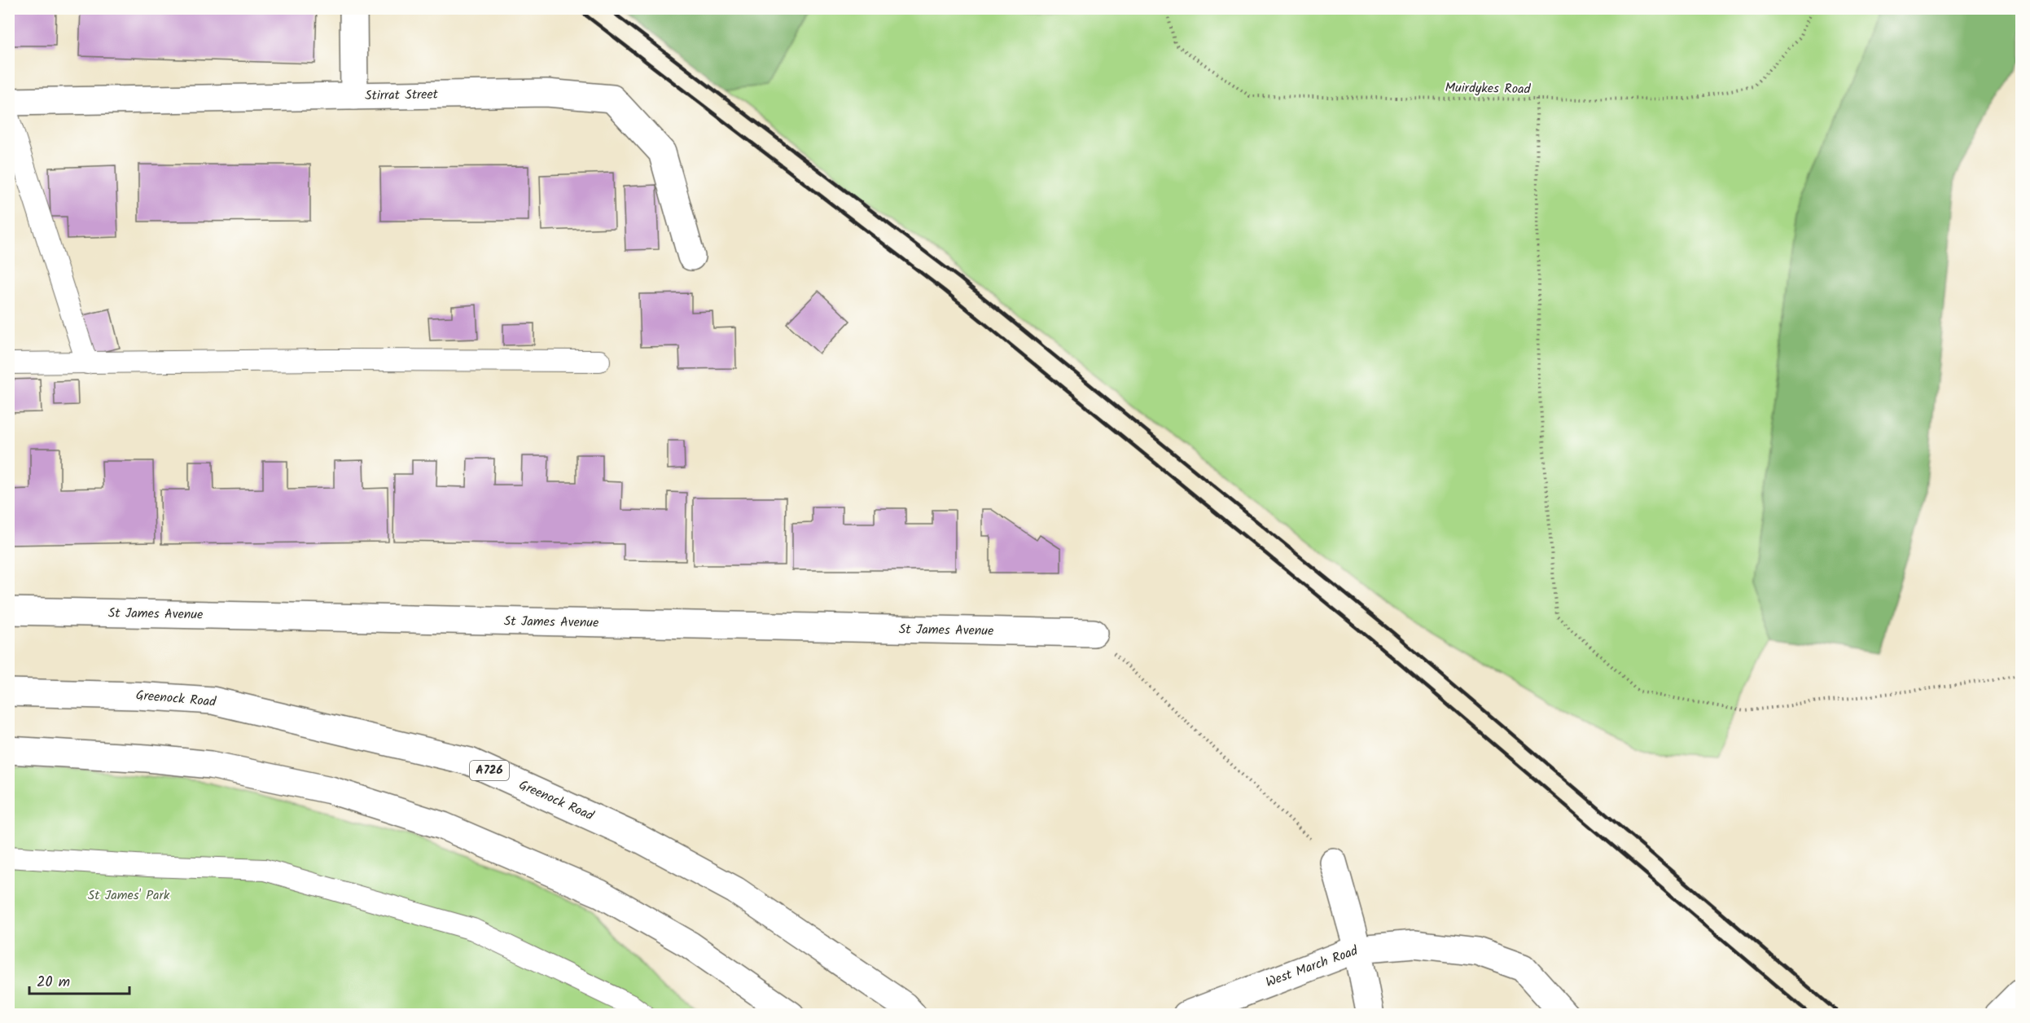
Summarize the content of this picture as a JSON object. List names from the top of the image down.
{
  "streets": {
    "street": [
      "Stirrat Street",
      "St James Avenue",
      "Greenock Road",
      "A726",
      "West March Road"
    ],
    "path": ["Muirdykes Road"]
  },
  "parks": ["St James' Park"],
  "scale_bar": "20 m"
}
